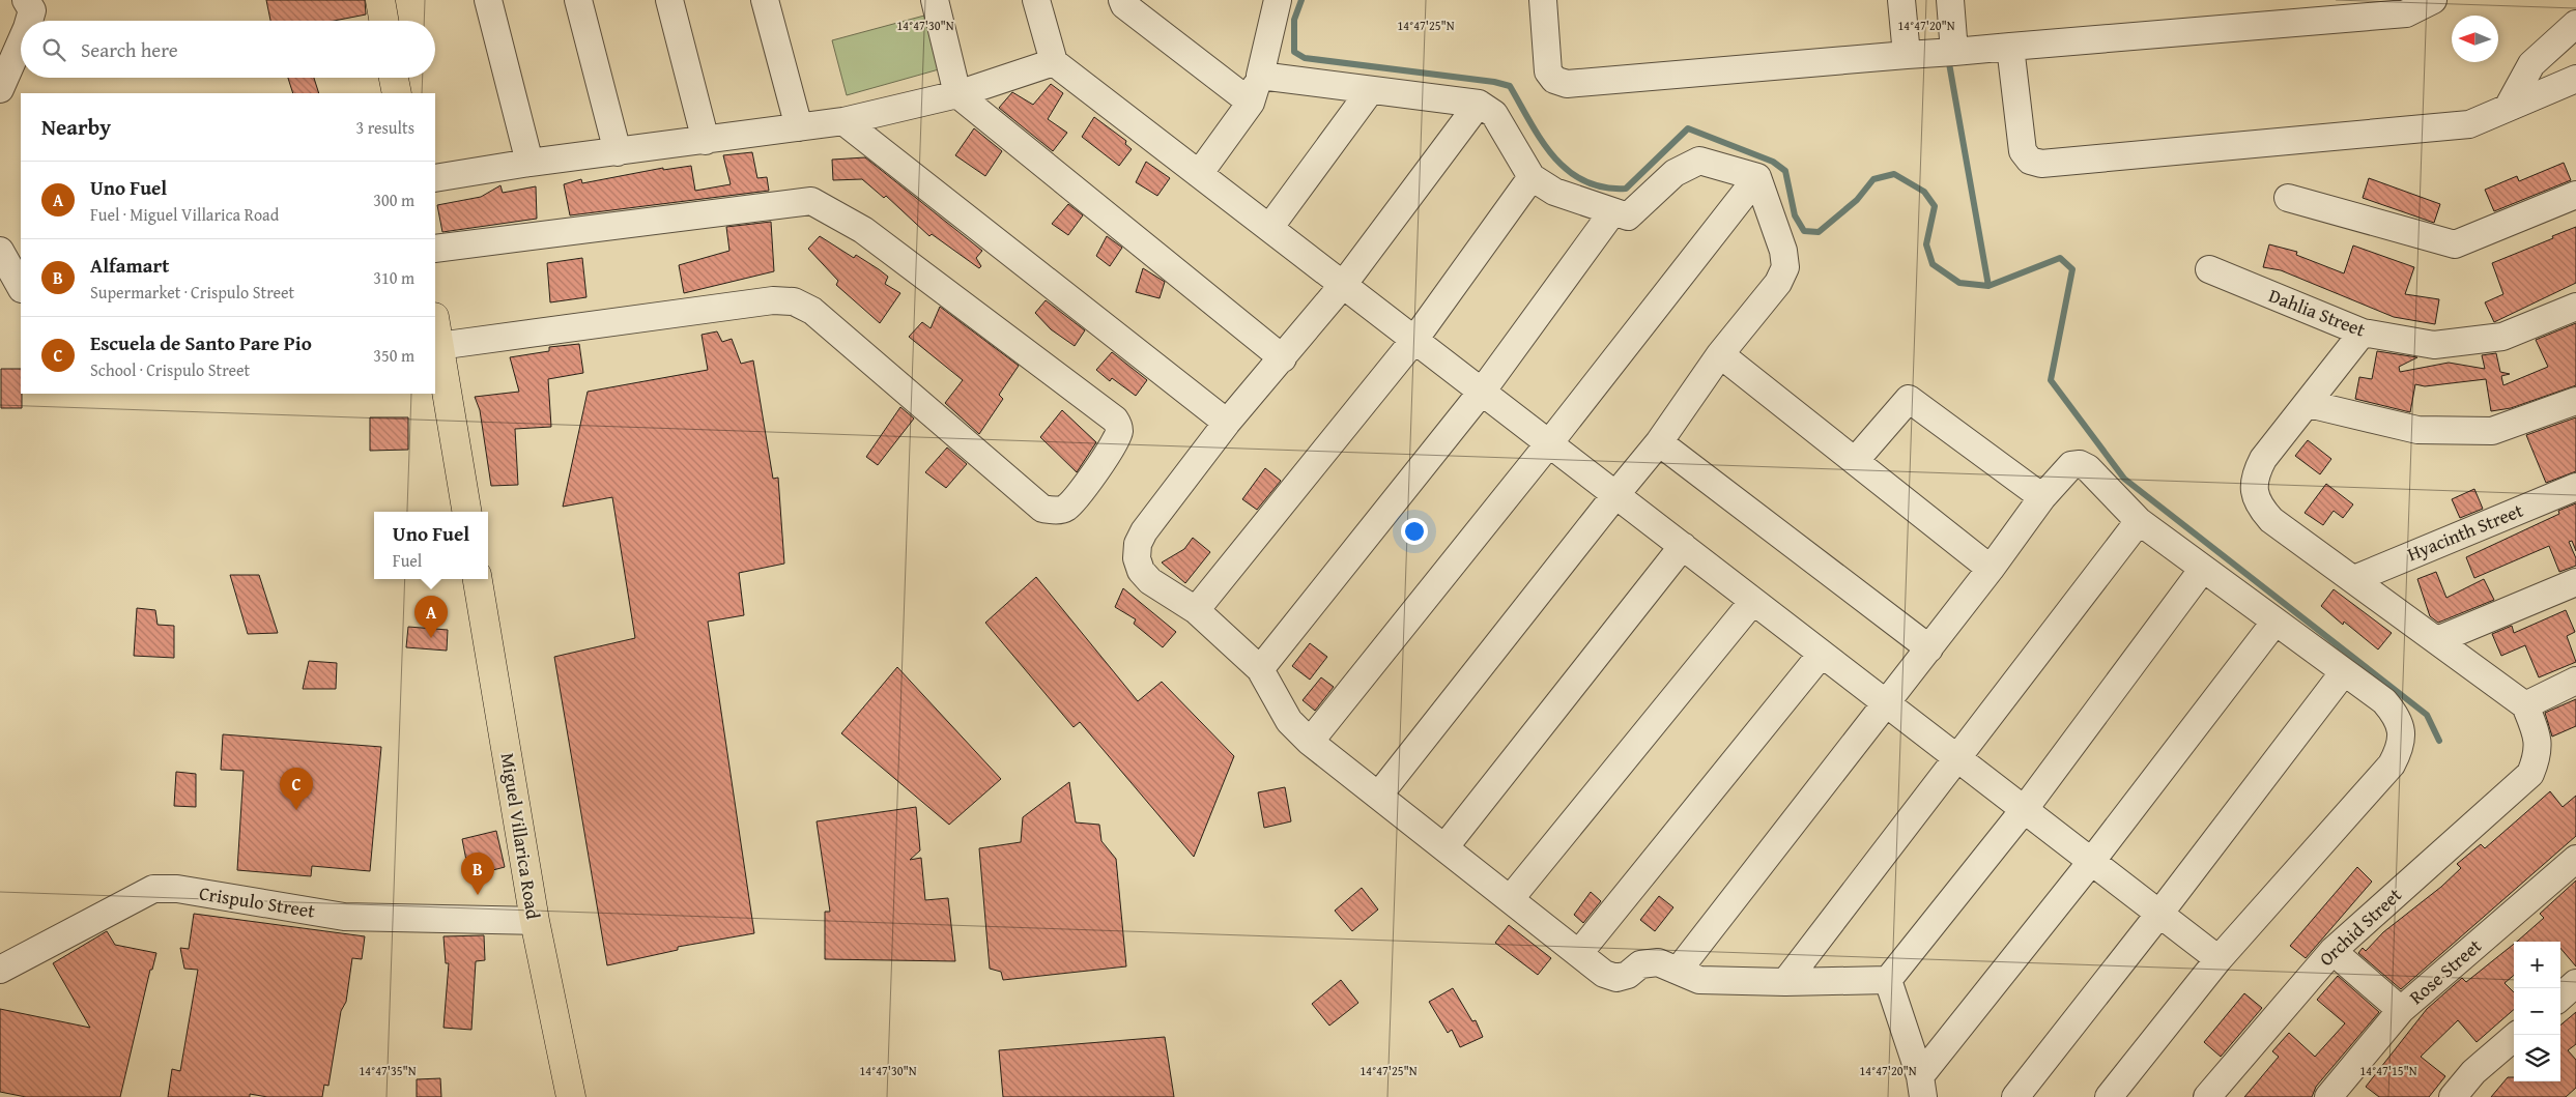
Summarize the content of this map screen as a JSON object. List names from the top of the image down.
{
  "streets": {
    "main road": ["Miguel Villarica Road"],
    "street": [
      "Dahlia Street",
      "Hyacinth Street",
      "Crispulo Street",
      "Orchid Street",
      "Rose Street"
    ]
  },
  "crossings": [
    ["Miguel Villarica Road", "Crispulo Street"]
  ],
  "north": "left",
  "page": {
    "search": "Search here",
    "heading": ["Nearby", "3 results"],
    "list": [
      {
        "mark": "A",
        "name": "Uno Fuel",
        "note": "Fuel · Miguel Villarica Road",
        "value": "300 m"
      },
      {
        "mark": "B",
        "name": "Alfamart",
        "note": "Supermarket · Crispulo Street",
        "value": "310 m"
      },
      {
        "mark": "C",
        "name": "Escuela de Santo Pare Pio",
        "note": "School · Crispulo Street",
        "value": "350 m"
      }
    ],
    "popup": ["Uno Fuel", "Fuel"],
    "pins": ["A", "C", "B"],
    "map_buttons": ["+", "−"]
  },
  "coordinates": [
    "14°47'30\"N",
    "14°47'25\"N",
    "14°47'20\"N",
    "14°47'35\"N",
    "14°47'15\"N"
  ]
}
